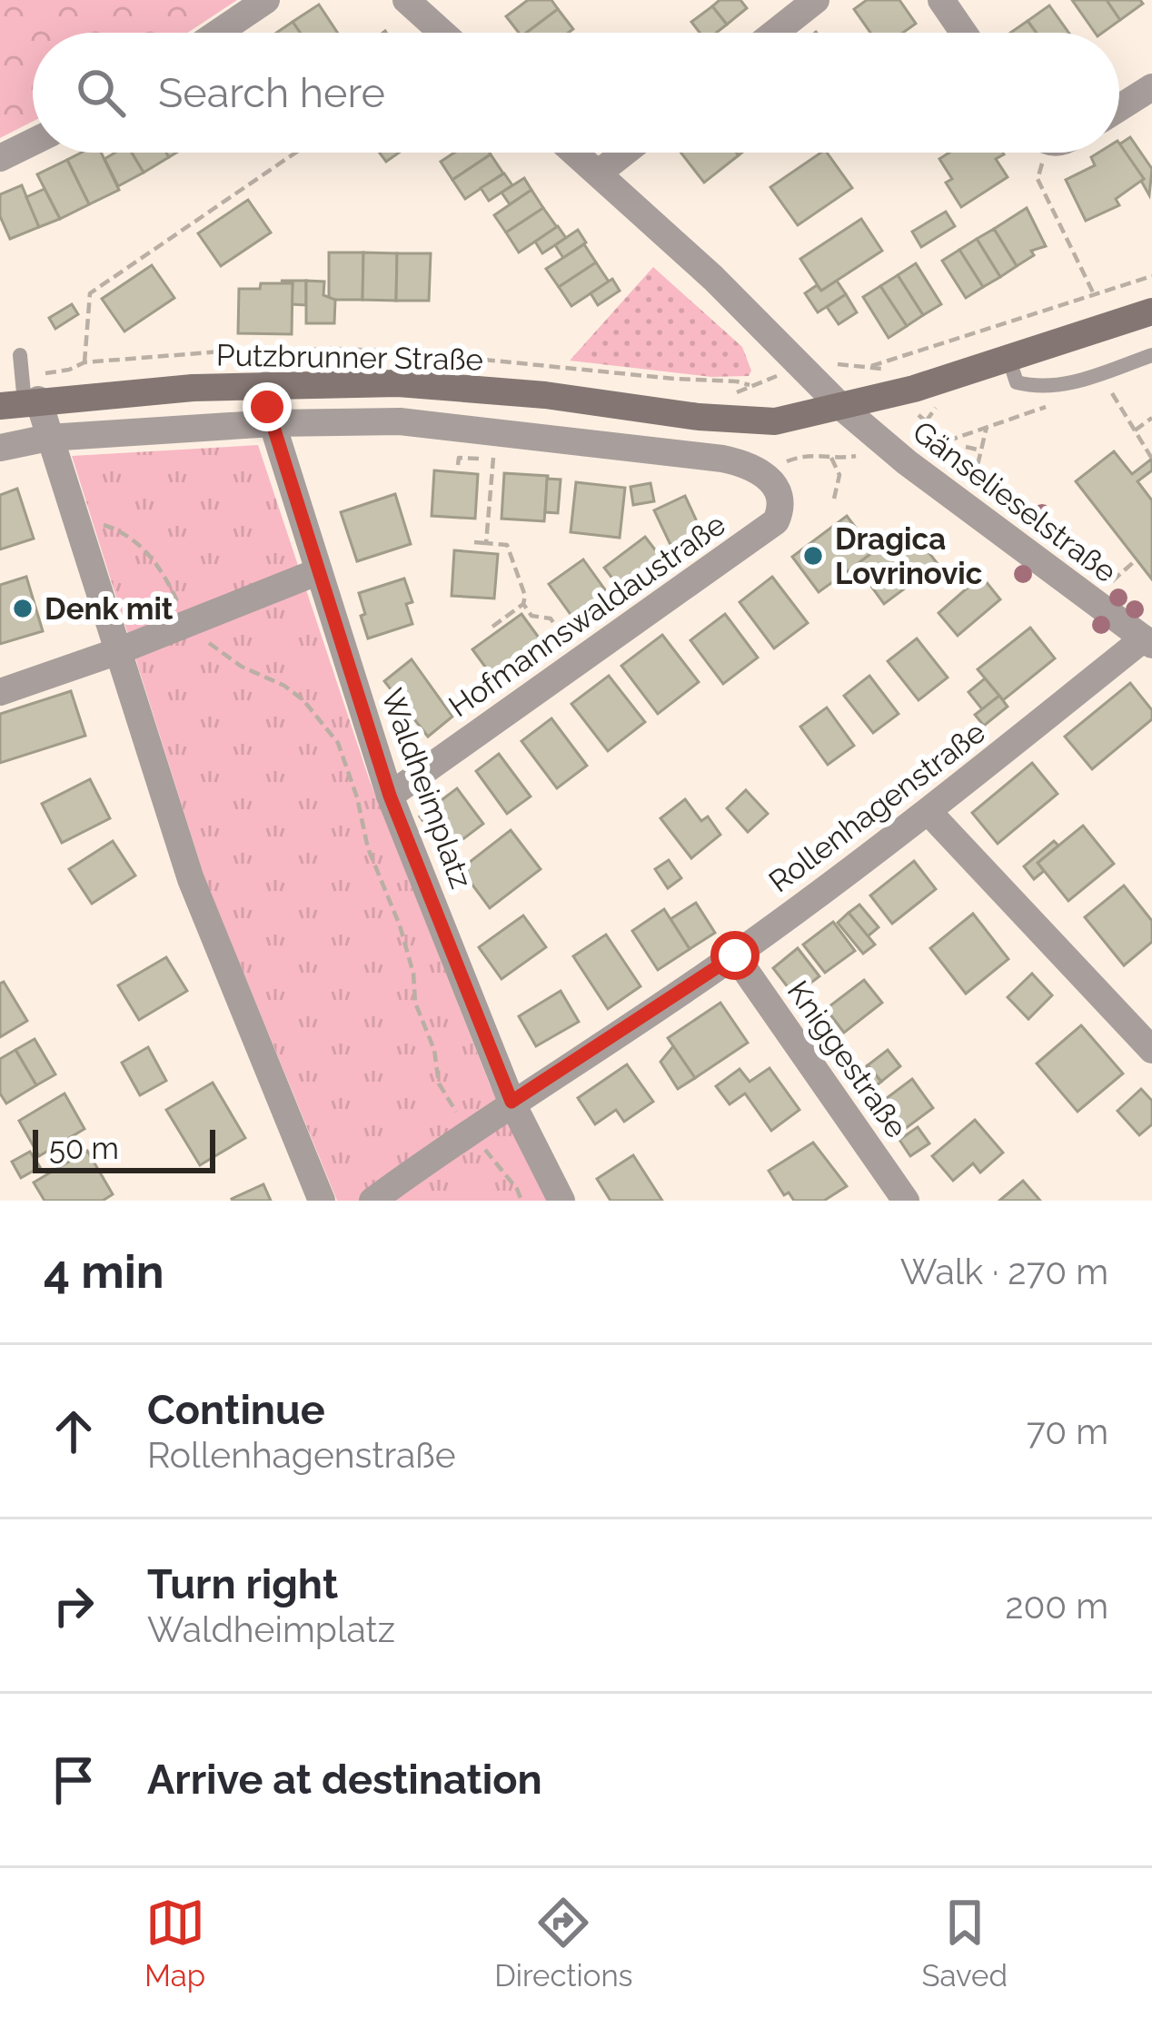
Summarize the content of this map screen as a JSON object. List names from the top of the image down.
{
  "streets": {
    "main road": ["Putzbrunner Straße"],
    "street": [
      "Gänselieselstraße",
      "Hofmannswaldaustraße",
      "Waldheimplatz",
      "Rollenhagenstraße",
      "Kniggestraße"
    ]
  },
  "crossings": [
    ["Putzbrunner Straße", "Gänselieselstraße"],
    ["Putzbrunner Straße", "Waldheimplatz"],
    ["Gänselieselstraße", "Rollenhagenstraße"],
    ["Hofmannswaldaustraße", "Waldheimplatz"],
    ["Waldheimplatz", "Rollenhagenstraße"],
    ["Rollenhagenstraße", "Kniggestraße"]
  ],
  "places": ["Dragica Lovrinovic", "Denk mit"],
  "scale_bar": "50 m",
  "page": {
    "search": "Search here",
    "scale": "50 m",
    "heading": ["4 min", "Walk · 270 m"],
    "list": [
      ["Continue", "Rollenhagenstraße", "70 m"],
      ["Turn right", "Waldheimplatz", "200 m"],
      "Arrive at destination"
    ],
    "nav": ["Map", "Directions", "Saved"]
  }
}
